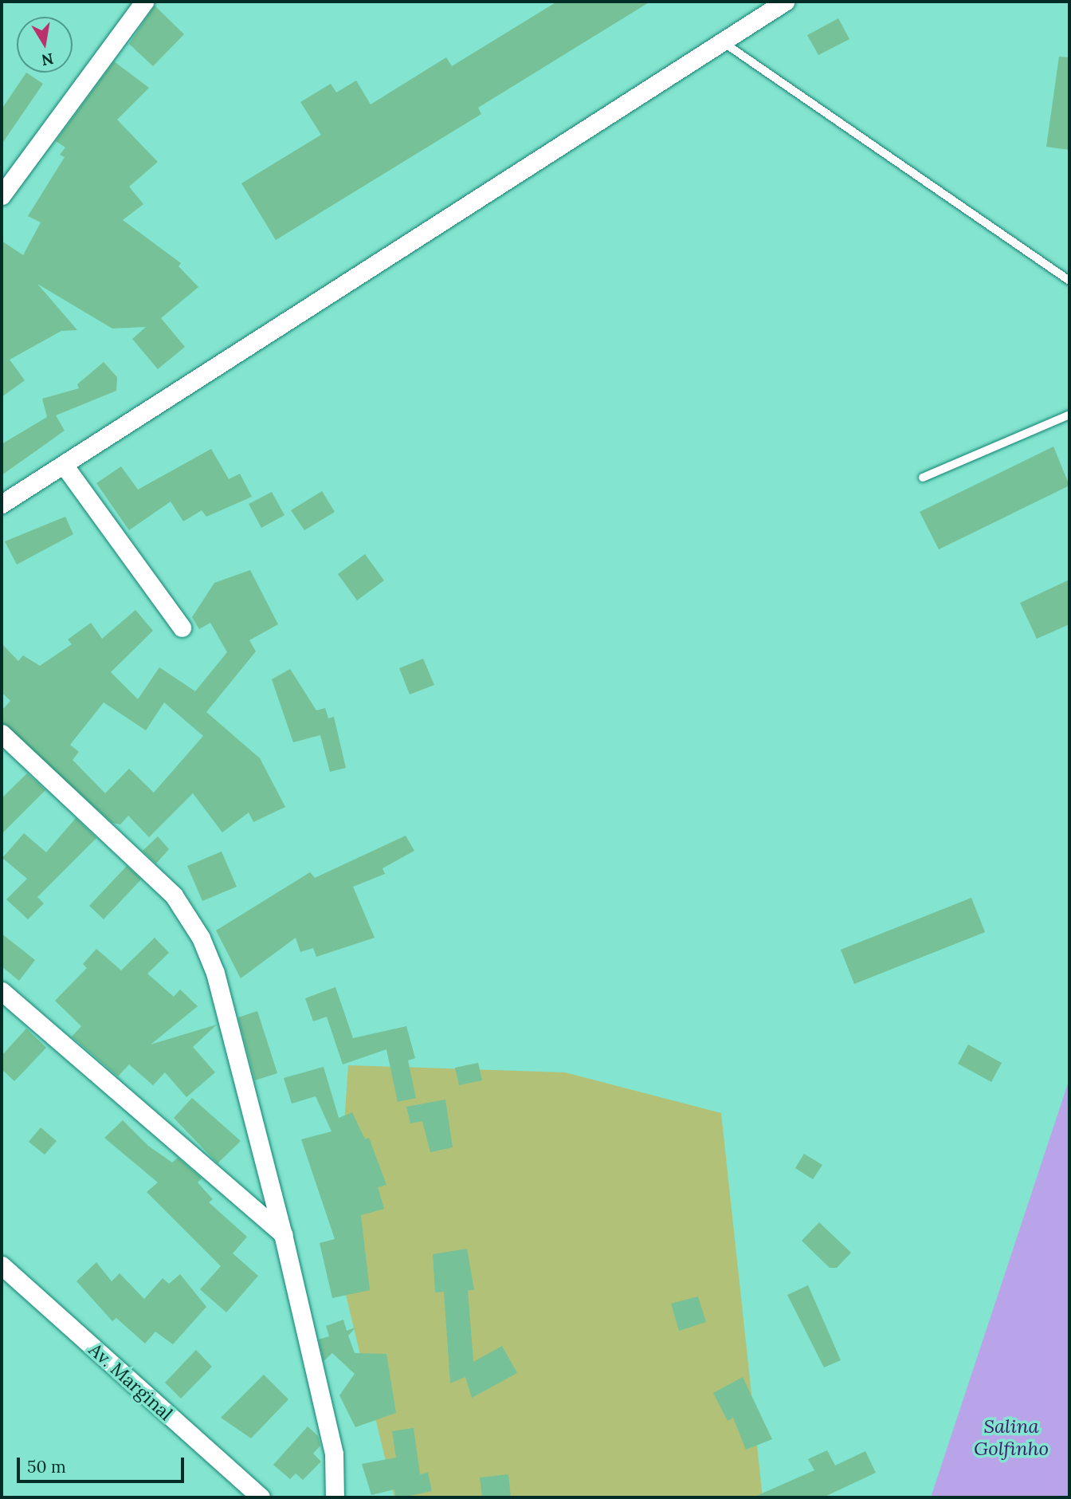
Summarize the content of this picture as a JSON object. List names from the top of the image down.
{
  "streets": {
    "street": ["Av. Marginal"]
  },
  "water": ["Salina Golfinho"],
  "scale_bar": "50 m",
  "north": "bottom"
}
